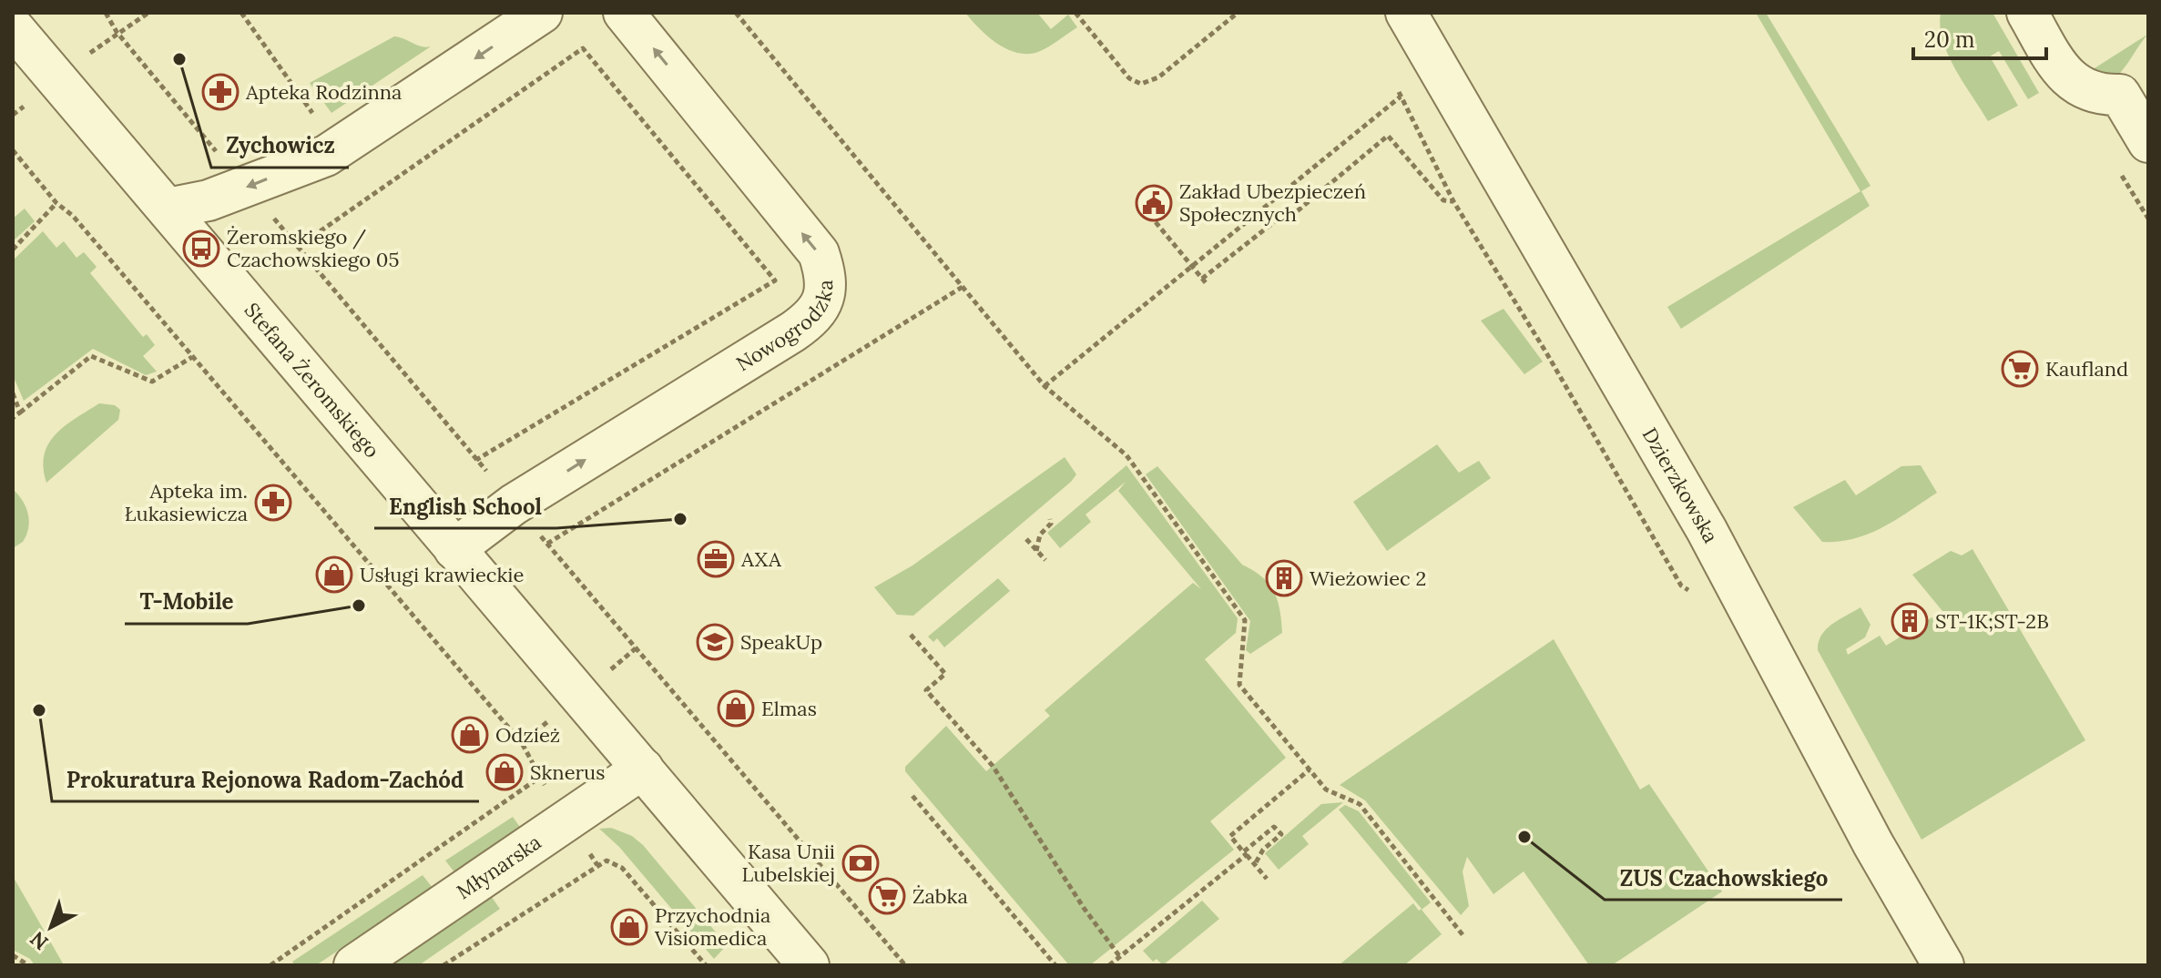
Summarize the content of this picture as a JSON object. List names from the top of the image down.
{
  "streets": {
    "street": [
      "Nowogrodzka",
      "Stefana Żeromskiego",
      "Dzierzkowska",
      "Młynarska"
    ]
  },
  "crossings": [
    ["Nowogrodzka", "Stefana Żeromskiego"],
    ["Stefana Żeromskiego", "Młynarska"]
  ],
  "places": {
    "other": [
      "Zychowicz",
      "English School",
      "T-Mobile",
      "Prokuratura Rejonowa Radom-Zachód",
      "ZUS Czachowskiego"
    ],
    "pharmacy": ["Apteka Rodzinna", "Apteka im. Łukasiewicza"],
    "public building": ["Zakład Ubezpieczeń Społecznych"],
    "bus stop": ["Żeromskiego / Czachowskiego 05"],
    "supermarket": ["Kaufland", "Żabka"],
    "office": ["AXA"],
    "shop": [
      "Usługi krawieckie",
      "Elmas",
      "Odzież",
      "Sknerus",
      "Przychodnia Visiomedica"
    ],
    "building": ["Wieżowiec 2", "ST-1K;ST-2B"],
    "school or university": ["SpeakUp"],
    "bank": ["Kasa Unii Lubelskiej"]
  },
  "scale_bar": "20 m",
  "north": "bottom left"
}
